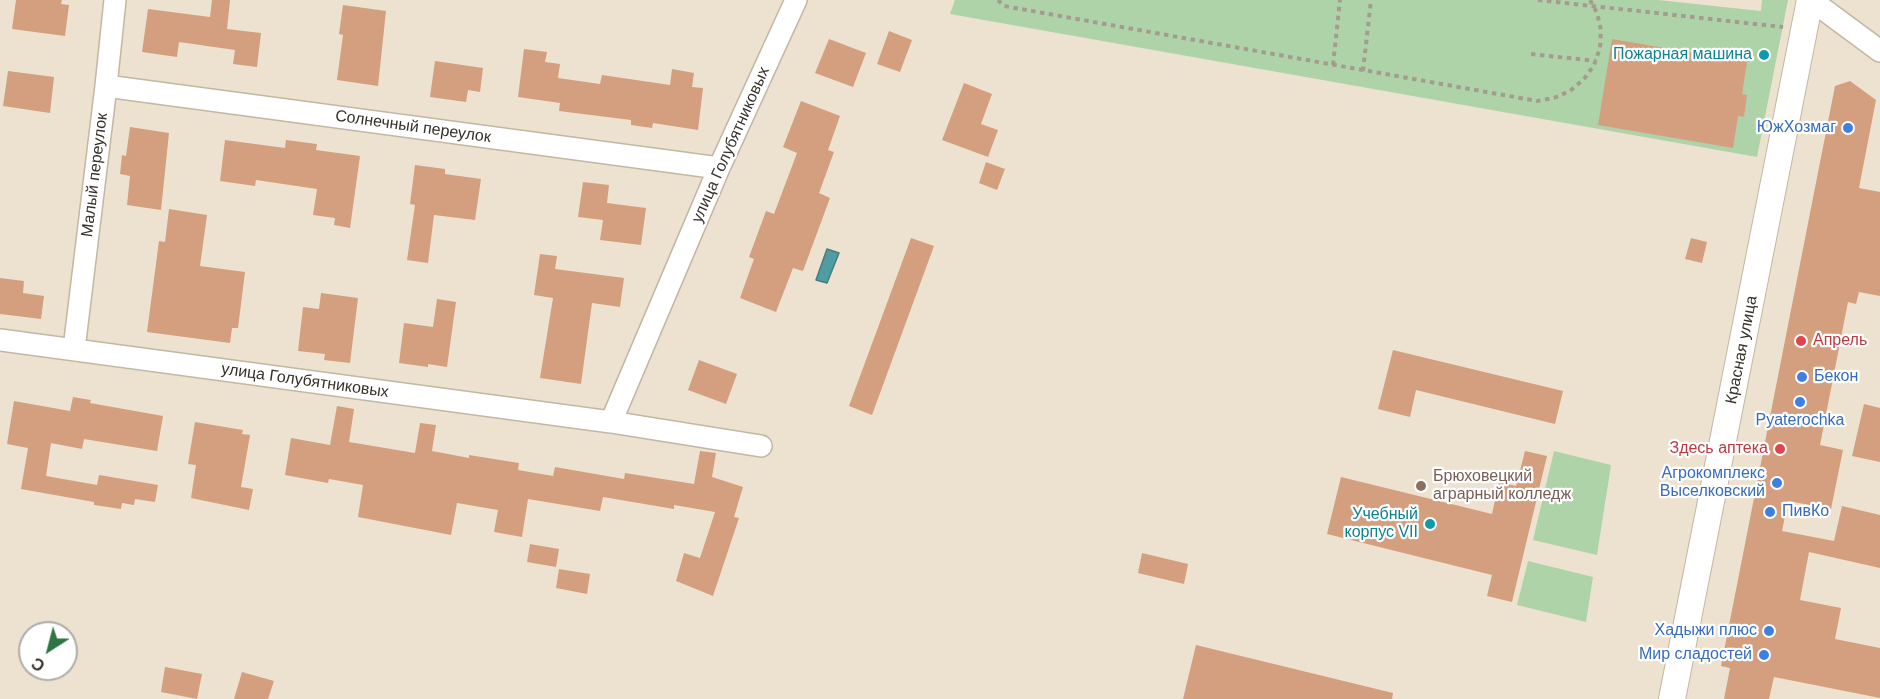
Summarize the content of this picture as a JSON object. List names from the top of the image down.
{
  "streets": {
    "street": [
      "Солнечный переулок",
      "улица Голубятниковых",
      "Малый переулок",
      "Красная улица"
    ]
  },
  "crossings": [
    ["Солнечный переулок", "улица Голубятниковых"],
    ["Солнечный переулок", "Малый переулок"],
    ["улица Голубятниковых", "Малый переулок"]
  ],
  "places": [
    "Пожарная машина",
    "ЮжХозмаг",
    "Апрель",
    "Бекон",
    "Pyaterochka",
    "Здесь аптека",
    "Агрокомплекс Выселковский",
    "Брюховецкий аграрный колледж",
    "ПивКо",
    "Учебный корпус VII",
    "Хадыжи плюс",
    "Мир сладостей"
  ],
  "north": "bottom left"
}
